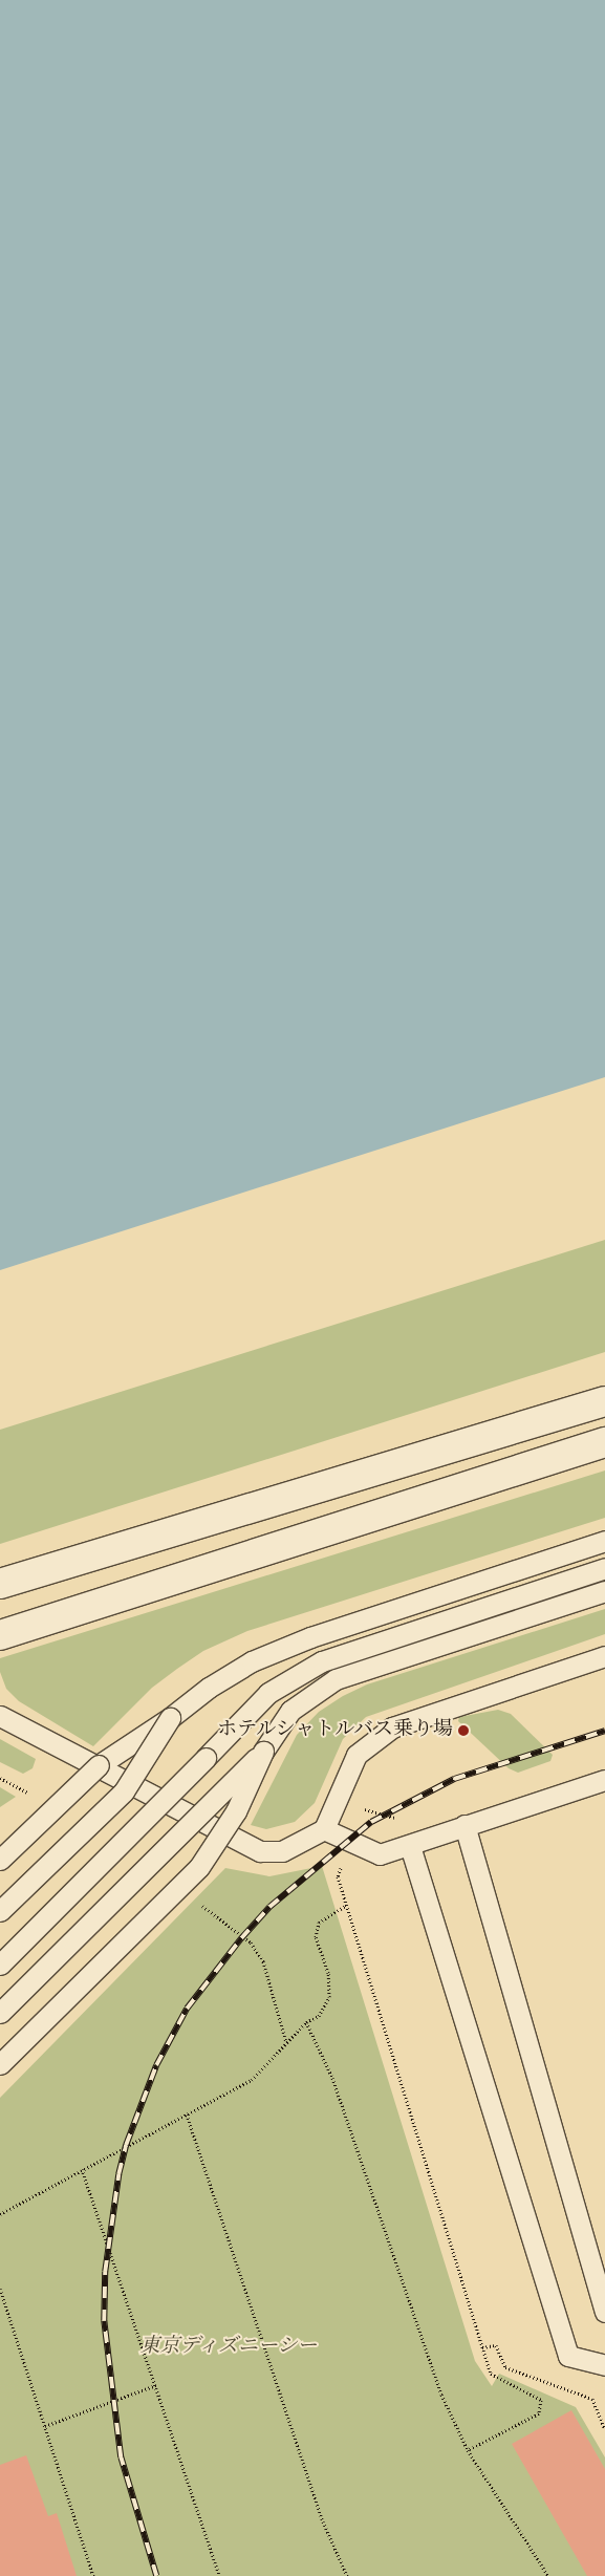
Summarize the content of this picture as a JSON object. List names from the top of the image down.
{
  "parks": ["東京ディズニーシー"],
  "places": ["ホテルシャトルバス乗り場"]
}
